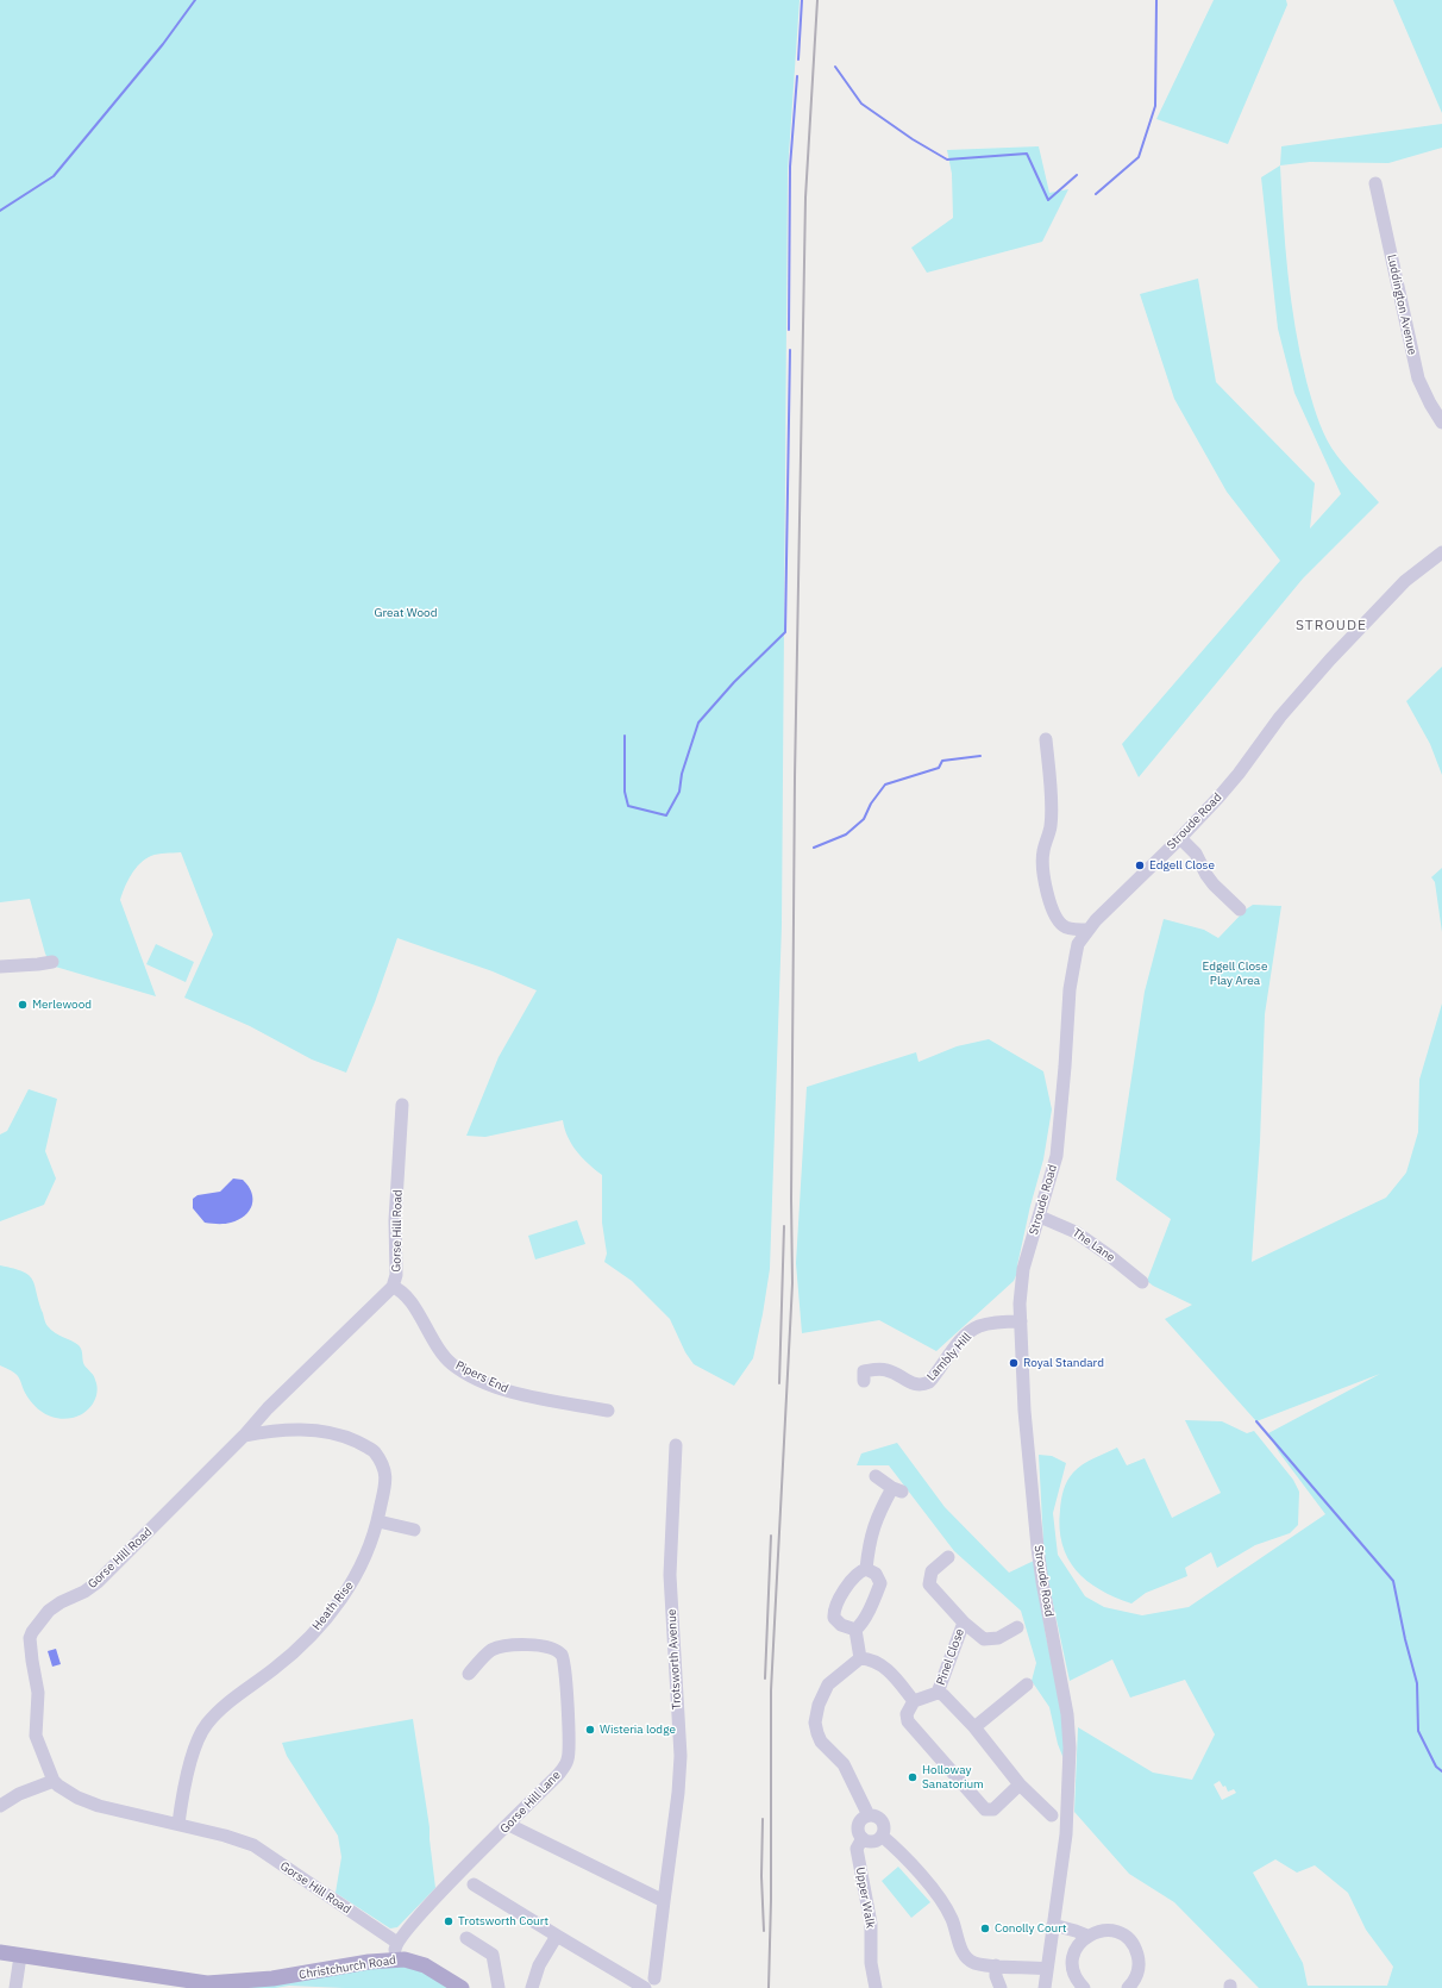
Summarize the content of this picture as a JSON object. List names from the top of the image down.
{
  "streets": {
    "main road": ["Christchurch Road"],
    "street": [
      "Luddington Avenue",
      "Stroude Road",
      "Gorse Hill Road",
      "The Lane",
      "Lambly Hill",
      "Pipers End",
      "Heath Rise",
      "Pinel Close",
      "Trotsworth Avenue",
      "Gorse Hill Lane",
      "Upper Walk"
    ]
  },
  "crossings": [
    ["Stroude Road", "The Lane"],
    ["Stroude Road", "Lambly Hill"],
    ["Gorse Hill Road", "Pipers End"],
    ["Gorse Hill Road", "Heath Rise"],
    ["Gorse Hill Road", "Gorse Hill Lane"]
  ],
  "districts": ["STROUDE"],
  "parks": ["Great Wood", "Edgell Close Play Area"],
  "places": [
    "Edgell Close",
    "Merlewood",
    "Royal Standard",
    "Wisteria lodge",
    "Holloway Sanatorium",
    "Trotsworth Court",
    "Conolly Court"
  ]
}
